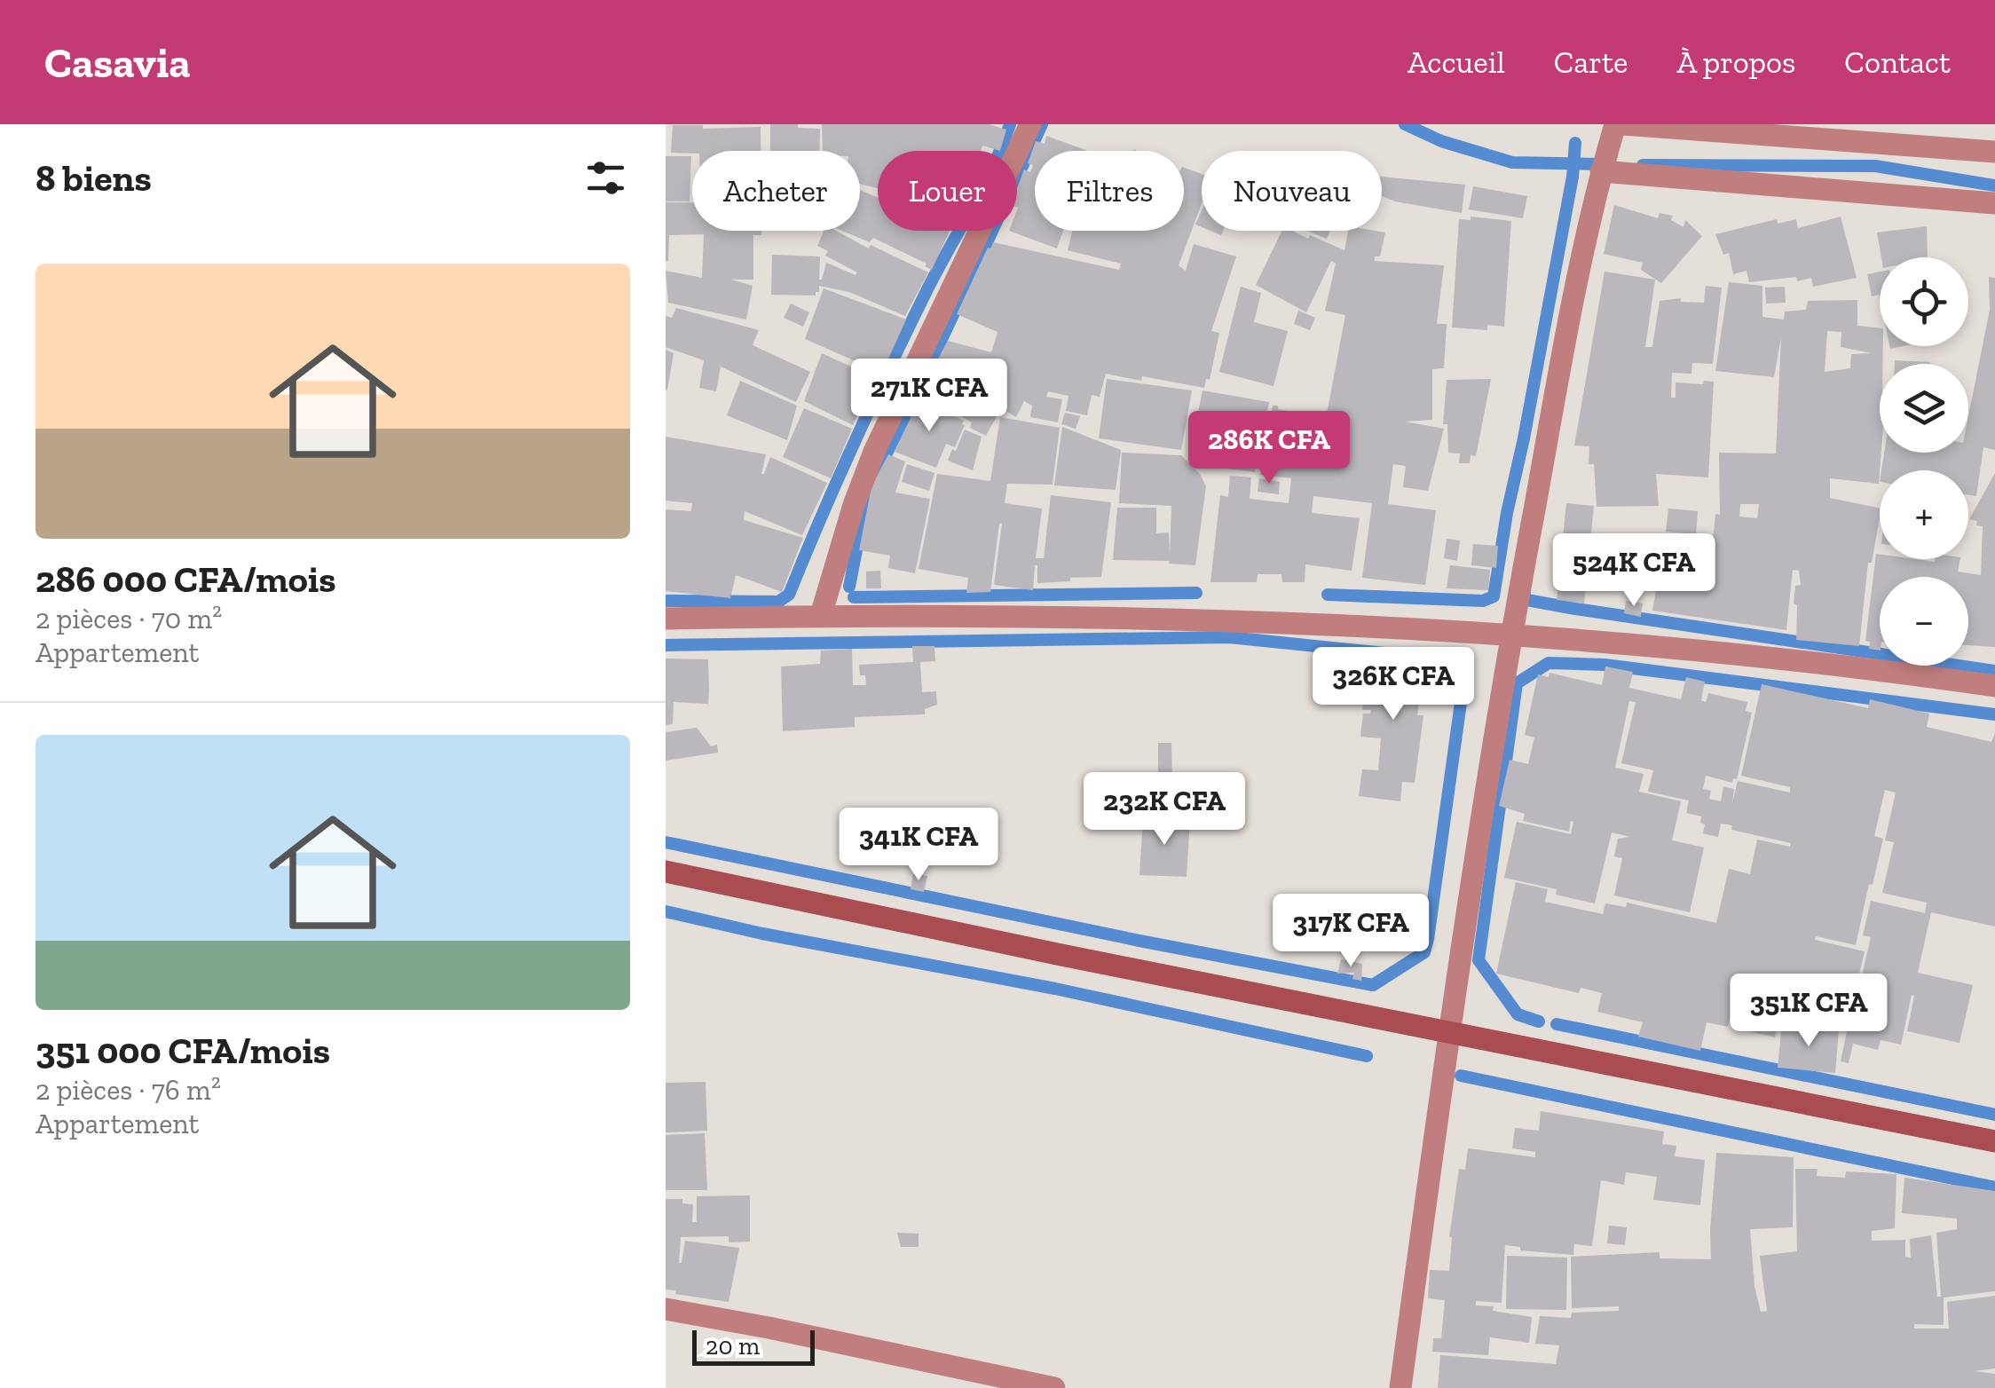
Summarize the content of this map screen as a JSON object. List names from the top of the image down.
{
  "scale_bar": "20 m",
  "page": {
    "header": "Casavia",
    "nav": [
      "Accueil",
      "Carte",
      "À propos",
      "Contact"
    ],
    "heading": "8 biens",
    "chip": [
      "Acheter",
      "Louer",
      "Filtres",
      "Nouveau"
    ],
    "list": [
      {
        "name": "286 000 CFA/mois",
        "note": "2 pièces · 70 m² · Appartement"
      },
      {
        "name": "351 000 CFA/mois",
        "note": "2 pièces · 76 m² · Appartement"
      }
    ],
    "map_buttons": ["+", "−"],
    "price": [
      "271K CFA",
      "286K CFA",
      "524K CFA",
      "326K CFA",
      "232K CFA",
      "341K CFA",
      "317K CFA",
      "351K CFA"
    ],
    "scale": "20 m"
  }
}
